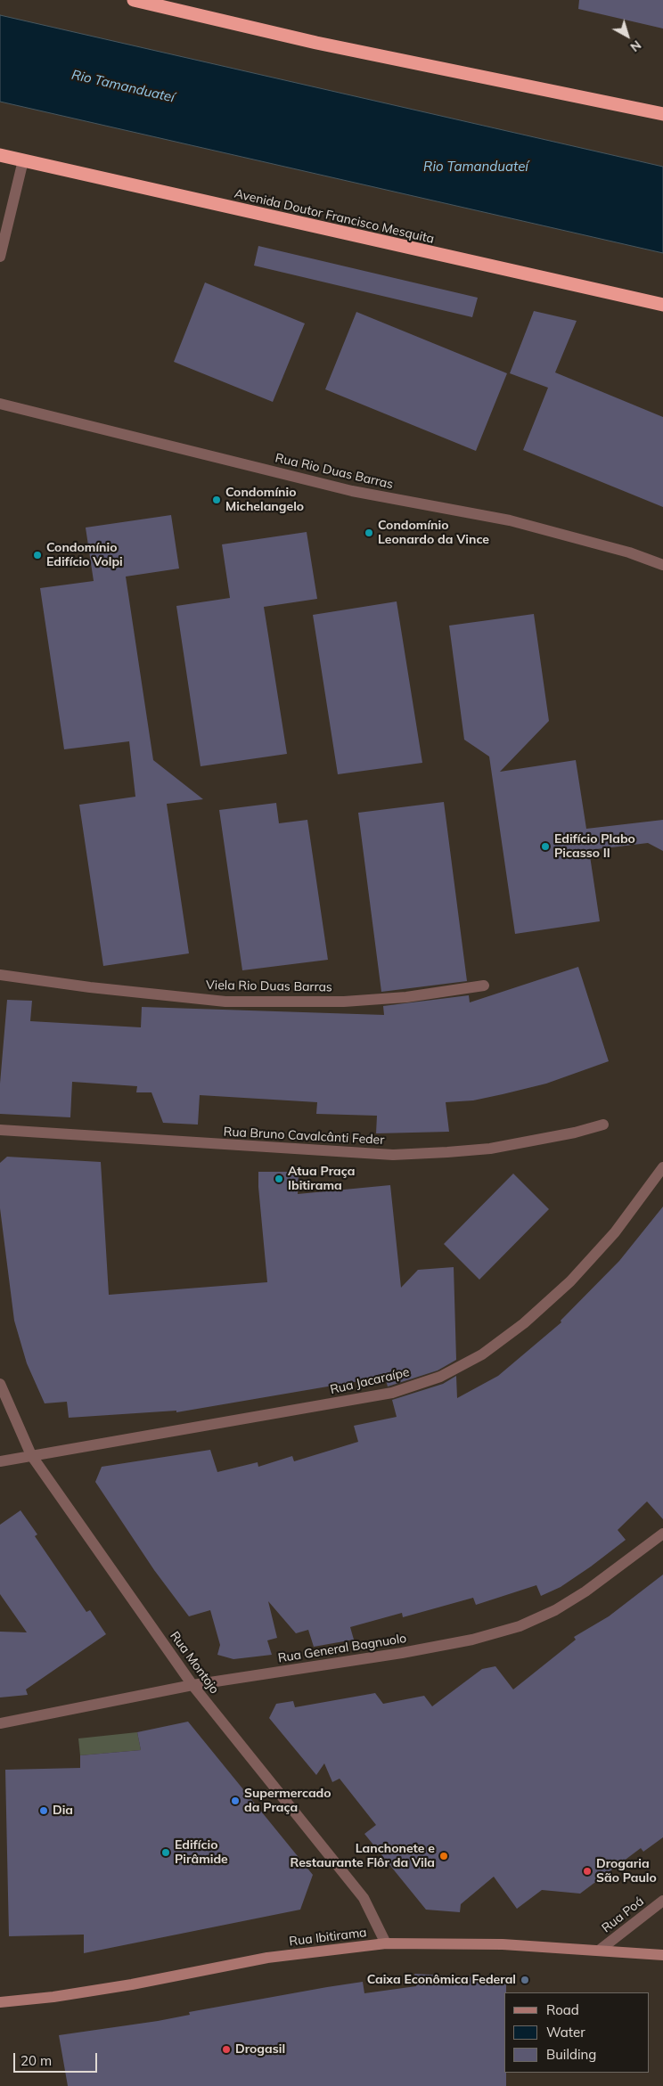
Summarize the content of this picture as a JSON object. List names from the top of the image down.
{
  "streets": {
    "highway": ["Avenida Doutor Francisco Mesquita"],
    "main road": ["Rua Ibitirama"],
    "street": [
      "Rua Rio Duas Barras",
      "Viela Rio Duas Barras",
      "Rua Bruno Cavalcânti Feder",
      "Rua Jacaraípe",
      "Rua General Bagnuolo",
      "Rua Montojo",
      "Rua Poá"
    ]
  },
  "crossings": [
    ["Rua Jacaraípe", "Rua Montojo"],
    ["Rua General Bagnuolo", "Rua Montojo"],
    ["Rua Montojo", "Rua Ibitirama"],
    ["Rua Poá", "Rua Ibitirama"]
  ],
  "water": ["Rio Tamanduateí"],
  "places": [
    "Condomínio Michelangelo",
    "Condomínio Leonardo da Vince",
    "Condomínio Edifício Volpi",
    "Edifício Plabo Picasso II",
    "Atua Praça Ibitirama",
    "Supermercado da Praça",
    "Dia",
    "Edifício Pirâmide",
    "Lanchonete e Restaurante Flôr da Vila",
    "Drogaria São Paulo",
    "Caixa Econômica Federal",
    "Drogasil"
  ],
  "legend": ["Road", "Water", "Building"],
  "scale_bar": "20 m",
  "north": "bottom right"
}
